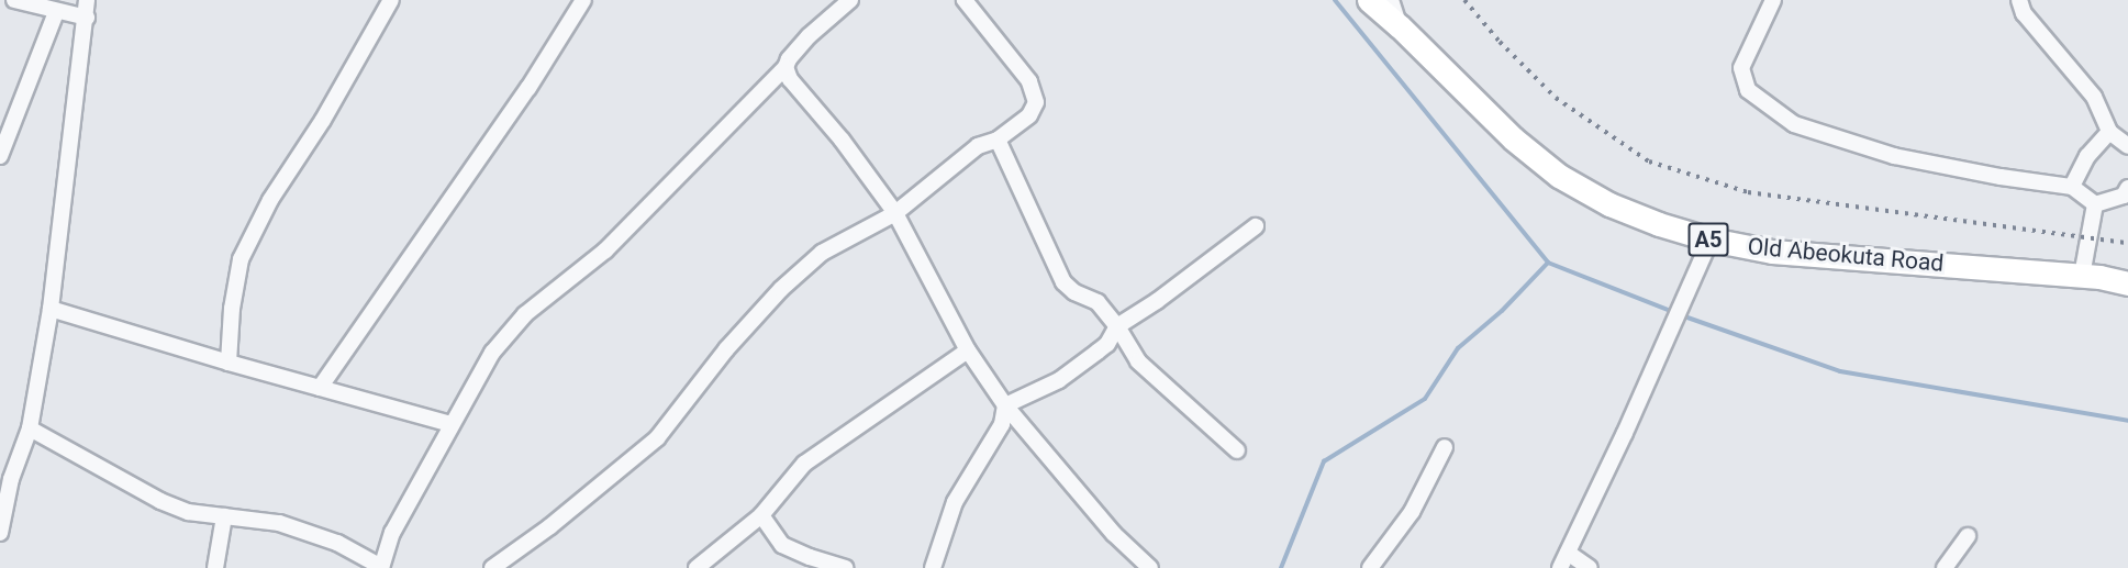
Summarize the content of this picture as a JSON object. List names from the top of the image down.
{
  "streets": {
    "highway": ["A5", "Old Abeokuta Road"]
  }
}
